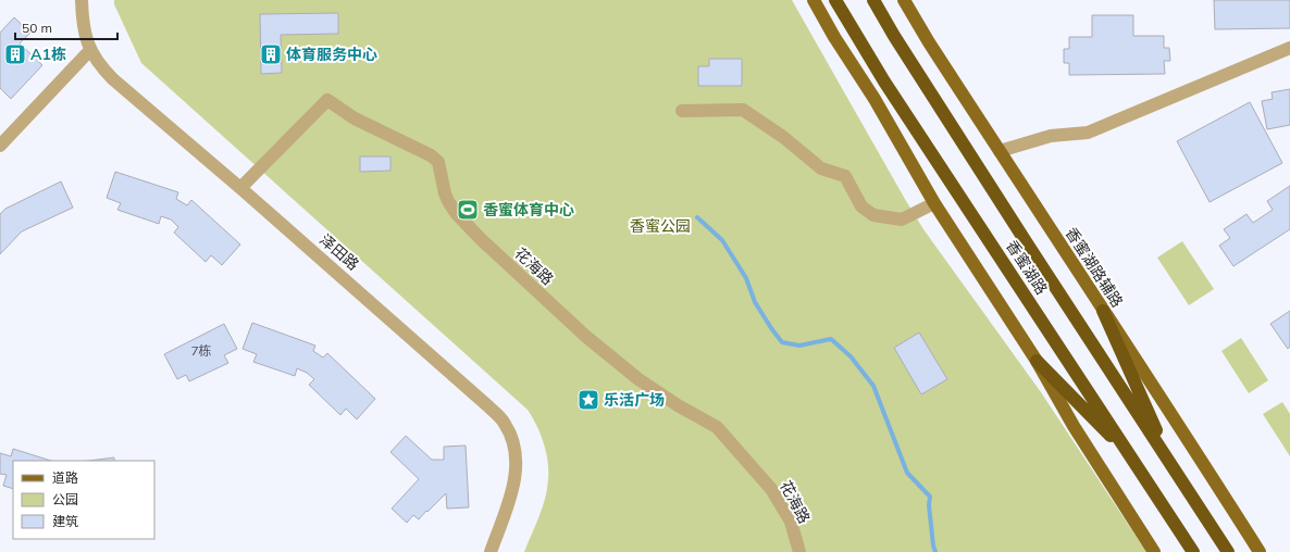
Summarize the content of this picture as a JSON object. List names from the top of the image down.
{
  "streets": {
    "highway": ["香蜜湖路"],
    "main road": ["香蜜湖路辅路"],
    "street": ["泽田路", "花海路"]
  },
  "crossings": [
    ["泽田路", "花海路"]
  ],
  "parks": ["香蜜公园"],
  "places": {
    "building": ["A1栋", "体育服务中心"],
    "sports": ["香蜜体育中心"],
    "place": ["乐活广场"]
  },
  "house_numbers": ["7栋"],
  "legend": ["道路", "公园", "建筑"],
  "scale_bar": "50 m"
}
